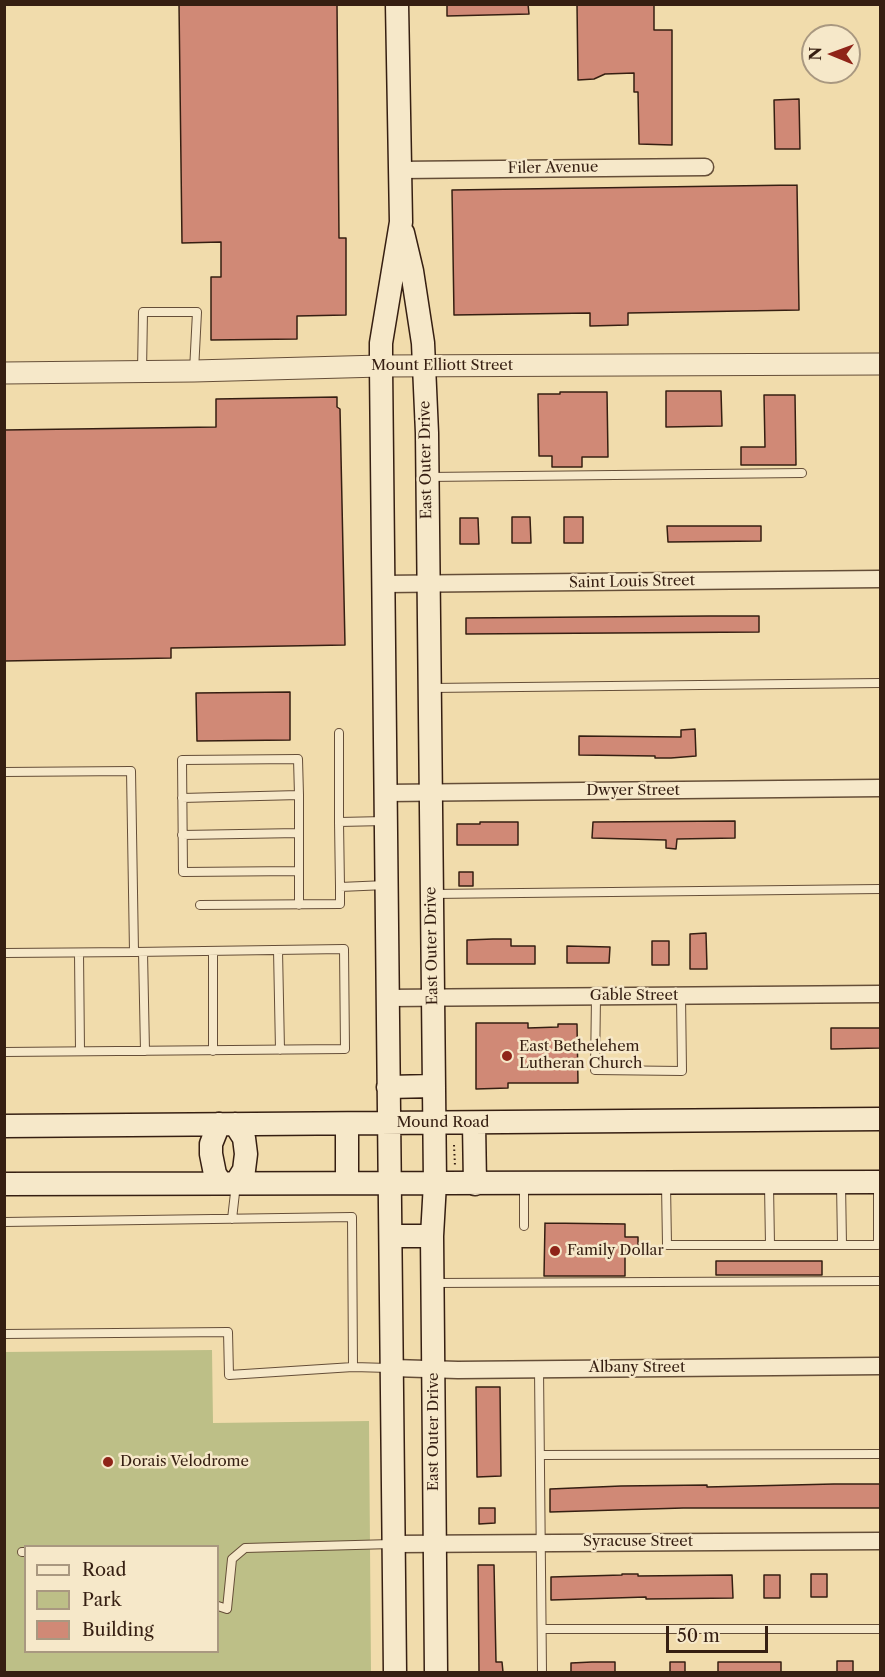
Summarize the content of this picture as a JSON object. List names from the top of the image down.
{
  "streets": {
    "main road": ["East Outer Drive", "Mound Road"],
    "street": [
      "Filer Avenue",
      "Mount Elliott Street",
      "Saint Louis Street",
      "Dwyer Street",
      "Gable Street",
      "Albany Street",
      "Syracuse Street"
    ]
  },
  "crossings": [
    ["Filer Avenue", "East Outer Drive"],
    ["Mount Elliott Street", "East Outer Drive"],
    ["East Outer Drive", "Saint Louis Street"],
    ["East Outer Drive", "Dwyer Street"],
    ["East Outer Drive", "Gable Street"],
    ["East Outer Drive", "Mound Road"],
    ["East Outer Drive", "Albany Street"],
    ["East Outer Drive", "Syracuse Street"]
  ],
  "places": ["East Bethelehem Lutheran Church", "Family Dollar", "Dorais Velodrome"],
  "legend": ["Road", "Park", "Building"],
  "scale_bar": "50 m",
  "north": "left"
}
